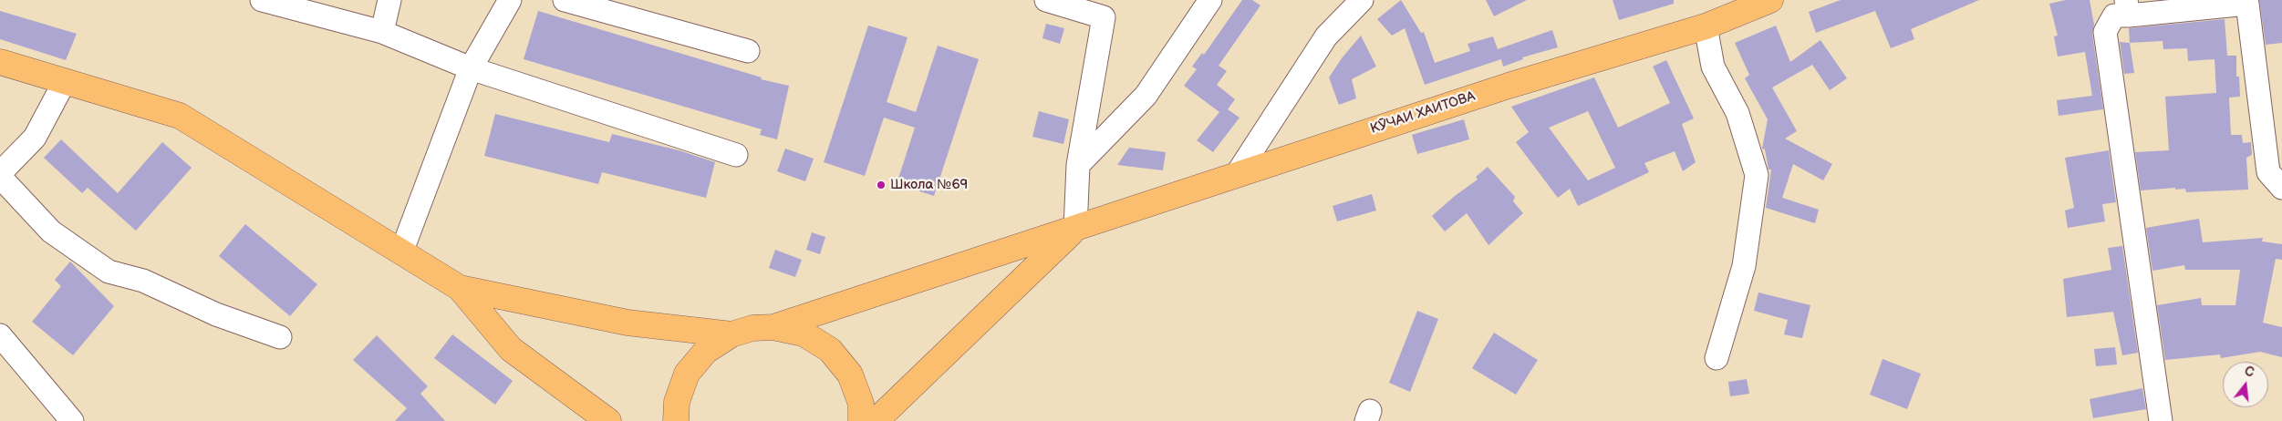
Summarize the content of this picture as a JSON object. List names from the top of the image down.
{
  "streets": {
    "main road": ["КӮЧАИ ХАИТОВА"]
  },
  "places": ["Школа №69"],
  "north": "top"
}
